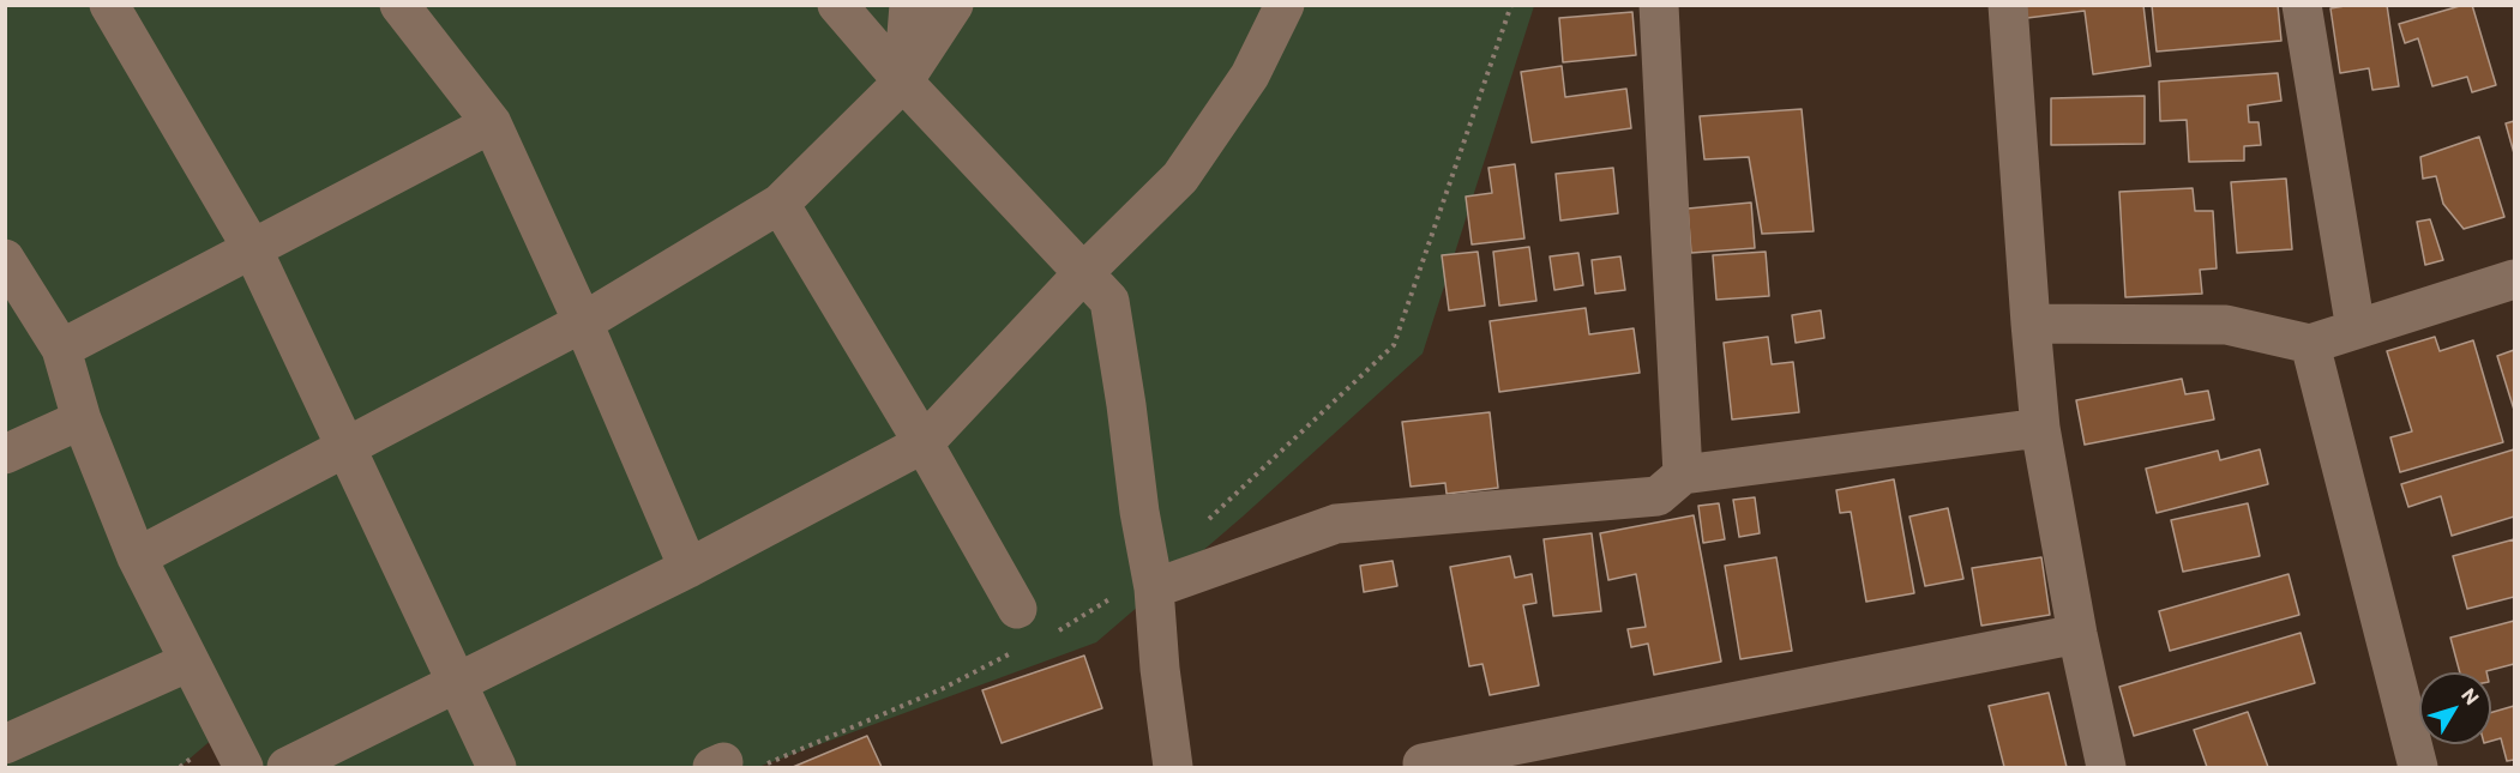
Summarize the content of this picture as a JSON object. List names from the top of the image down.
{
  "north": "top right"
}
